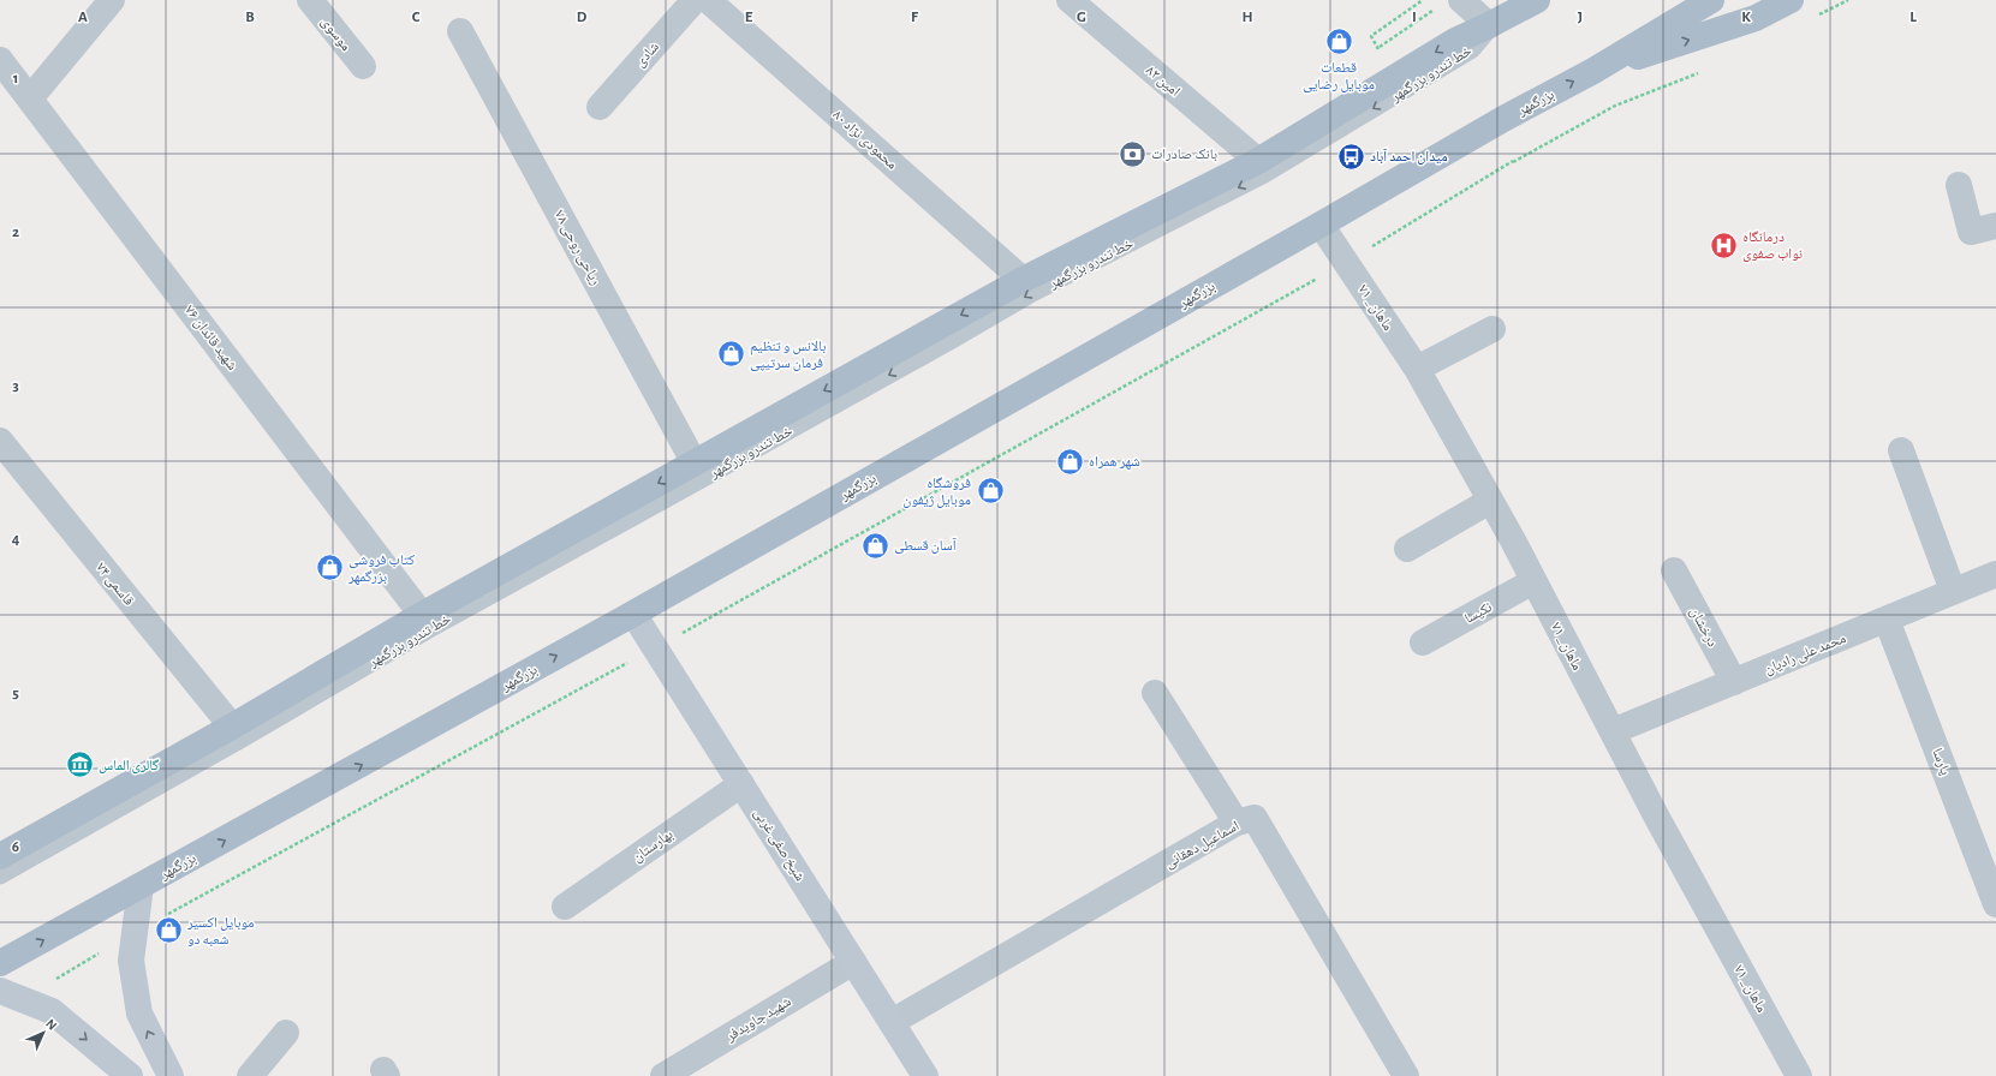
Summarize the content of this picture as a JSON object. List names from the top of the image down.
{
  "streets": {
    "main road": ["بزرگمهر"],
    "street": [
      "موسوی",
      "شادی",
      "امین ۸۲",
      "محمودی نژاد ۸۰",
      "ریاحی روحی ۷۸",
      "۷۱ _ماهان",
      "شهید قائدان ۷۶",
      "قاسمی ۷۴",
      "نکیسا",
      "درخشان",
      "محمد علی رادیان",
      "پارسا",
      "شیخ صفی غربی",
      "اسماعیل دهقانی",
      "بهارستان",
      "شهید جاویدفر"
    ],
    "lane": ["خط تندرو بزرگمهر"]
  },
  "crossings": [
    ["بزرگمهر", "۷۱ _ماهان"],
    ["بزرگمهر", "شیخ صفی غربی"],
    ["۷۱ _ماهان", "نکیسا"],
    ["۷۱ _ماهان", "محمد علی رادیان"],
    ["درخشان", "محمد علی رادیان"],
    ["محمد علی رادیان", "پارسا"],
    ["شیخ صفی غربی", "اسماعیل دهقانی"],
    ["شیخ صفی غربی", "بهارستان"],
    ["شیخ صفی غربی", "شهید جاویدفر"]
  ],
  "one_way": ["خط تندرو بزرگمهر"],
  "places": {
    "shop": [
      "قطعات موبایل رضایی",
      "بالانس و تنظیم فرمان سرتیپی",
      "شهر همراه",
      "فروشگاه موبایل ژیفون",
      "آسان قسطی",
      "کتاب فروشی بزرگمهر",
      "موبایل اکسیر شعبه دو"
    ],
    "bank": ["بانک صادرات"],
    "bus stop": ["میدان احمد آباد"],
    "hospital": ["درمانگاه نواب صفوی"],
    "museum": ["گالری الماس"]
  },
  "north": "top right",
  "grid": {
    "columns": [
      "A",
      "B",
      "C",
      "D",
      "E",
      "F",
      "G",
      "H",
      "I",
      "J",
      "K",
      "L"
    ],
    "rows": [
      "1",
      "2",
      "3",
      "4",
      "5",
      "6"
    ]
  }
}
